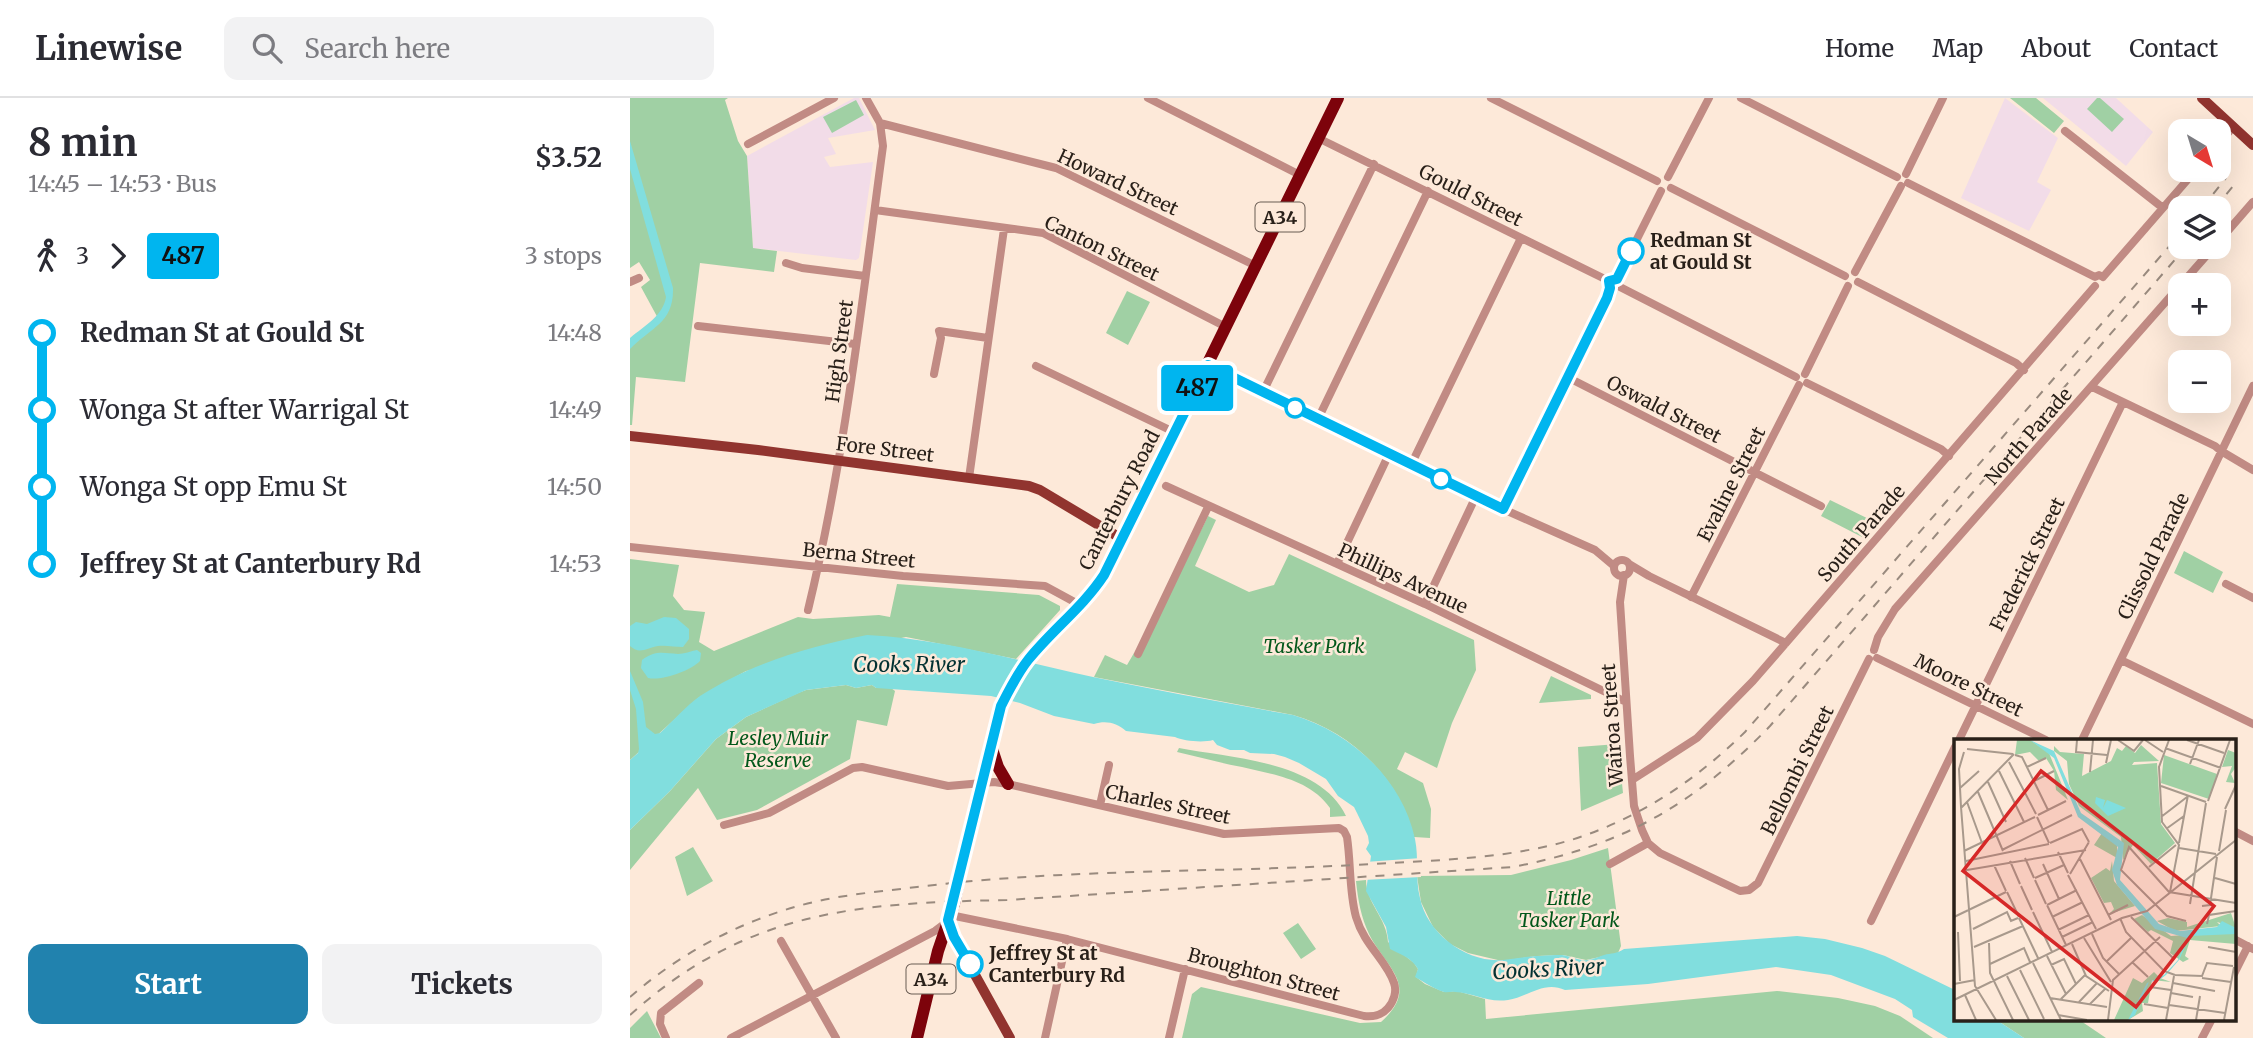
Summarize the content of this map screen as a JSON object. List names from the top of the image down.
{
  "streets": {
    "highway": ["A34", "Canterbury Road"],
    "main road": ["Fore Street"],
    "street": [
      "Howard Street",
      "Gould Street",
      "Canton Street",
      "High Street",
      "Oswald Street",
      "North Parade",
      "Evaline Street",
      "South Parade",
      "Berna Street",
      "Clissold Parade",
      "Frederick Street",
      "Phillips Avenue",
      "Moore Street",
      "Wairoa Street",
      "Bellombi Street",
      "Charles Street",
      "Broughton Street"
    ]
  },
  "crossings": [
    ["Howard Street", "High Street"],
    ["Howard Street", "Canterbury Road"],
    ["Gould Street", "Evaline Street"],
    ["Gould Street", "Canterbury Road"],
    ["Gould Street", "South Parade"],
    ["Canton Street", "High Street"],
    ["Canton Street", "Canterbury Road"],
    ["High Street", "Fore Street"],
    ["High Street", "Berna Street"],
    ["Oswald Street", "Evaline Street"],
    ["North Parade", "Moore Street"],
    ["North Parade", "Bellombi Street"],
    ["Fore Street", "Canterbury Road"],
    ["Canterbury Road", "Berna Street"],
    ["Canterbury Road", "Charles Street"],
    ["Canterbury Road", "Broughton Street"],
    ["South Parade", "Wairoa Street"],
    ["Frederick Street", "Moore Street"],
    ["Phillips Avenue", "Wairoa Street"],
    ["Moore Street", "Bellombi Street"],
    ["Wairoa Street", "Bellombi Street"],
    ["Charles Street", "Broughton Street"]
  ],
  "water": ["Cooks River"],
  "parks": ["Tasker Park", "Lesley Muir Reserve", "Little Tasker Park"],
  "places": ["Redman St at Gould St", "Jeffrey St at Canterbury Rd"],
  "lines": ["bus line 487"],
  "north": "bottom right",
  "page": {
    "header": "Linewise",
    "search": "Search here",
    "nav": [
      "Home",
      "Map",
      "About",
      "Contact"
    ],
    "heading": ["8 min", "14:45 – 14:53 · Bus", "$3.52"],
    "on_map": "487",
    "map_buttons": ["+", "−"],
    "legs": ["3", "487", "3 stops"],
    "list": [
      {
        "name": "Redman St at Gould St",
        "value": "14:48"
      },
      {
        "name": "Wonga St after Warrigal St",
        "value": "14:49"
      },
      {
        "name": "Wonga St opp Emu St",
        "value": "14:50"
      },
      {
        "name": "Jeffrey St at Canterbury Rd",
        "value": "14:53"
      }
    ],
    "buttons": ["Start", "Tickets"]
  }
}
